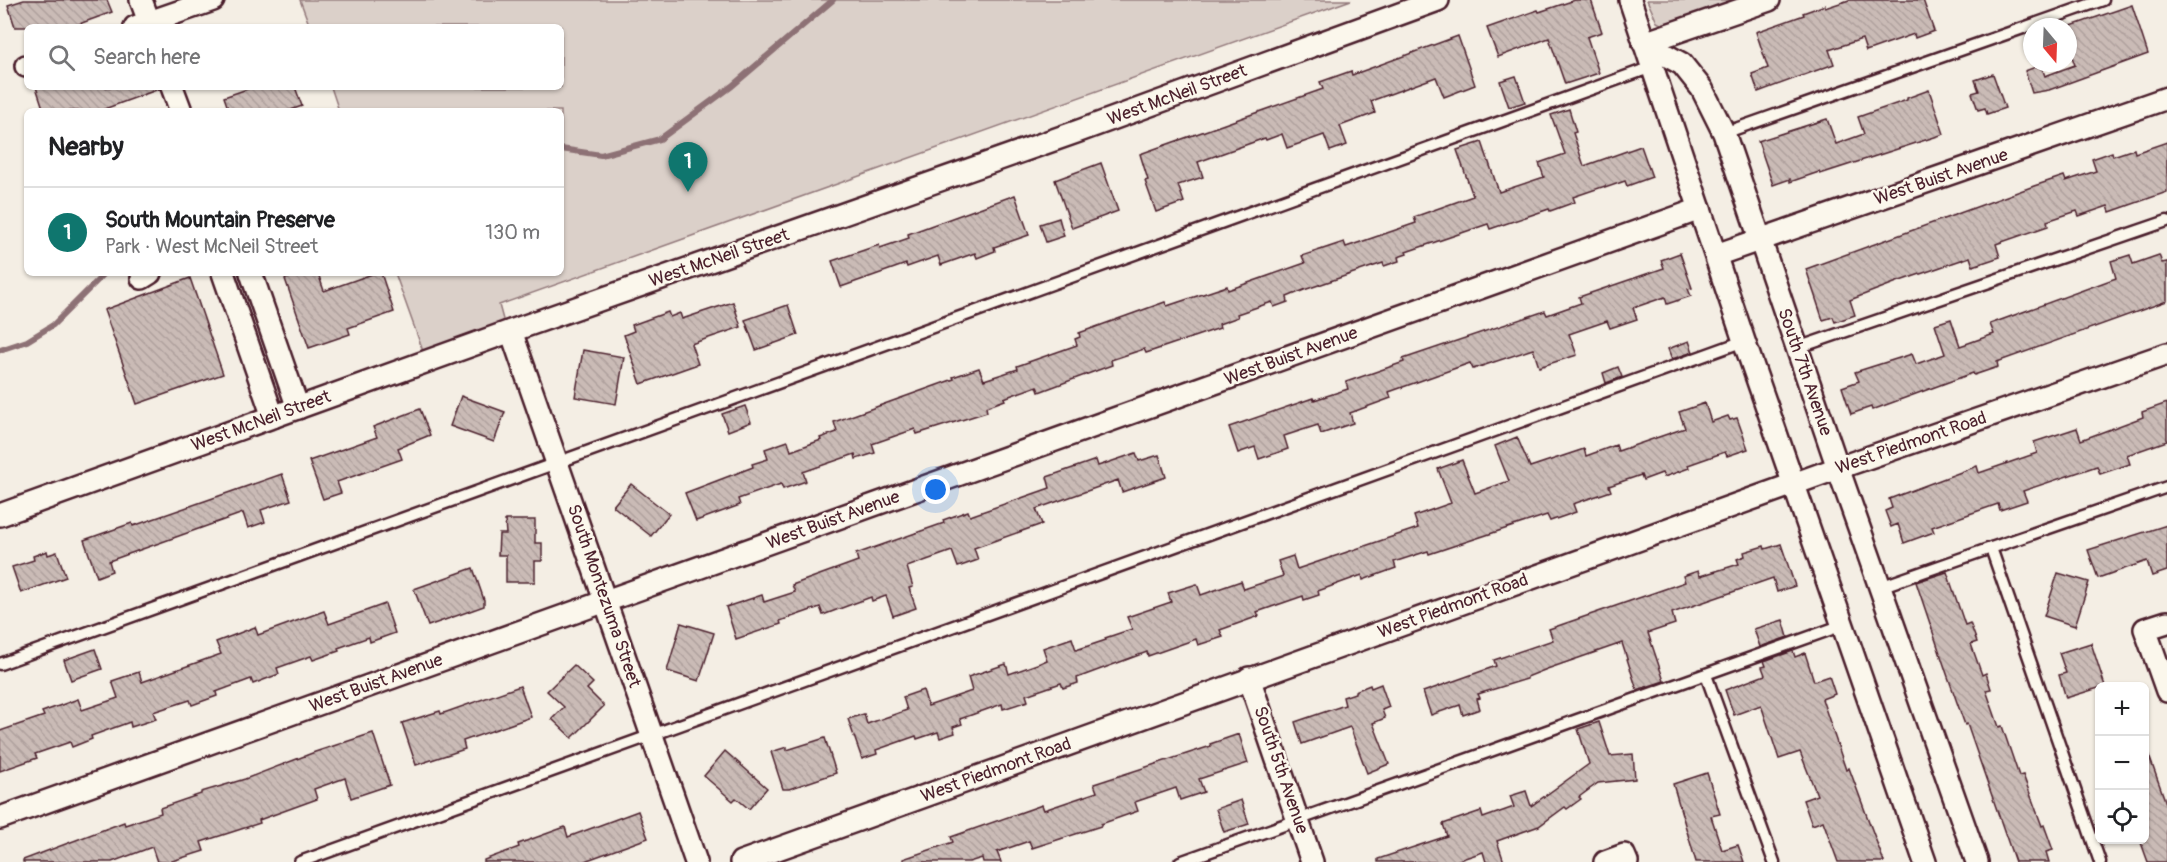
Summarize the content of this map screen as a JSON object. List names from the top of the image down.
{
  "streets": {
    "street": [
      "West McNeil Street",
      "West Buist Avenue",
      "South 7th Avenue",
      "West Piedmont Road",
      "South Montezuma Street",
      "South 5th Avenue"
    ]
  },
  "crossings": [
    ["West McNeil Street", "South Montezuma Street"],
    ["West Buist Avenue", "South 7th Avenue"],
    ["West Buist Avenue", "South Montezuma Street"],
    ["South 7th Avenue", "West Piedmont Road"],
    ["West Piedmont Road", "South 5th Avenue"]
  ],
  "north": "bottom",
  "page": {
    "search": "Search here",
    "heading": "Nearby",
    "pins": "1",
    "list": [
      {
        "mark": "1",
        "name": "South Mountain Preserve",
        "note": "Park · West McNeil Street",
        "value": "130 m"
      }
    ],
    "map_buttons": ["+", "−"]
  }
}
